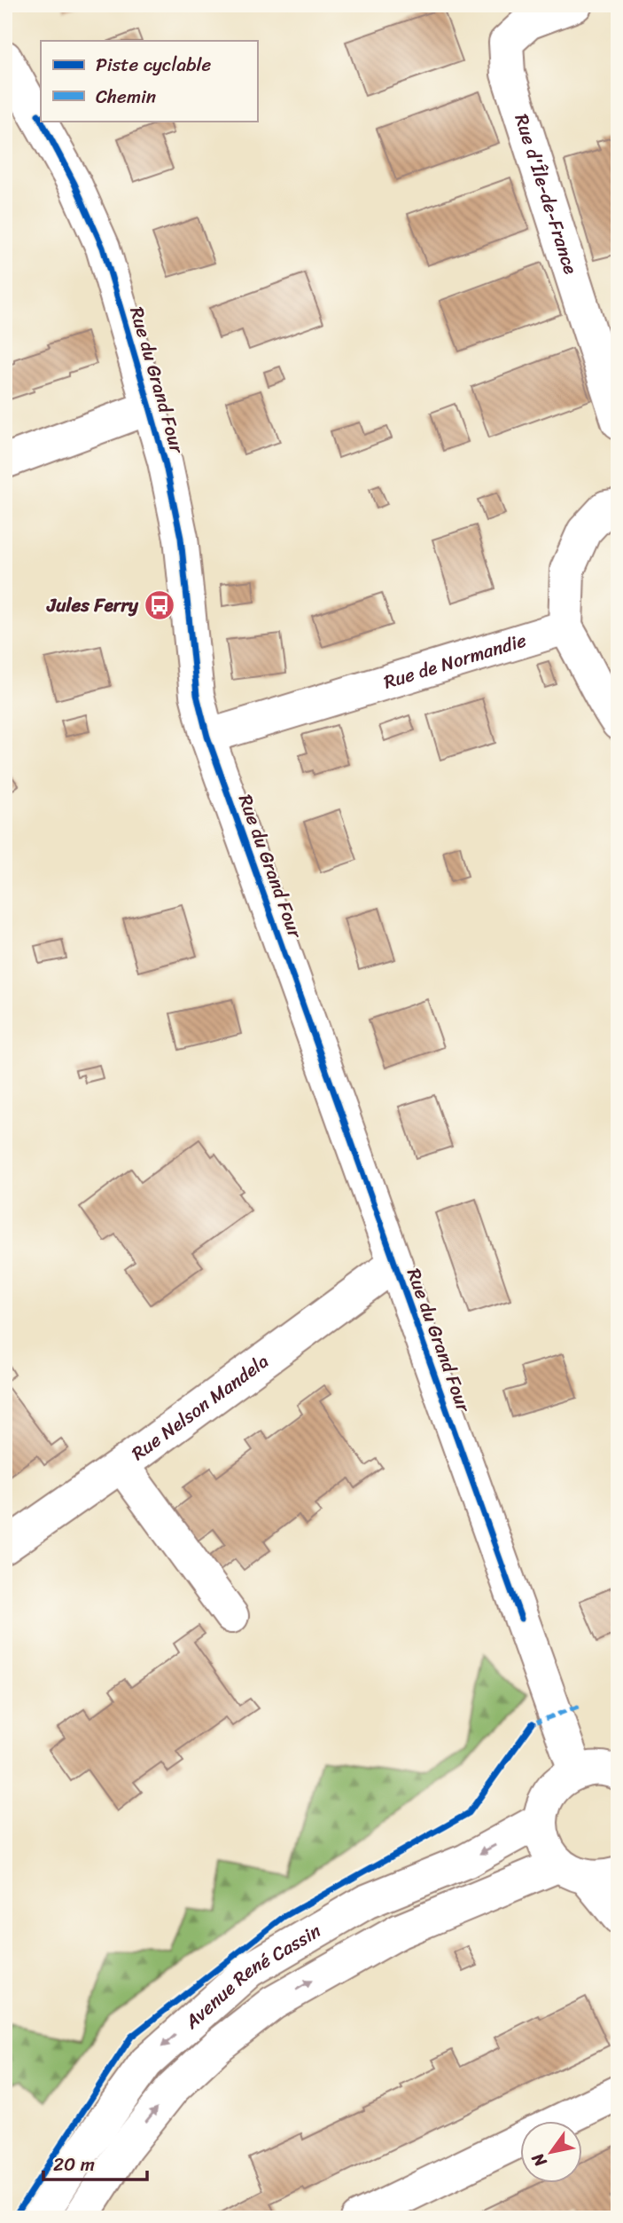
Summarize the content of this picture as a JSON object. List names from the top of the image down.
{
  "streets": {
    "street": [
      "Rue d'Île-de-France",
      "Rue du Grand Four",
      "Rue de Normandie",
      "Rue Nelson Mandela",
      "Avenue René Cassin"
    ]
  },
  "crossings": [
    ["Rue du Grand Four", "Rue de Normandie"],
    ["Rue du Grand Four", "Rue Nelson Mandela"]
  ],
  "places": {
    "bus stop": ["Jules Ferry"]
  },
  "legend": ["Piste cyclable", "Chemin"],
  "scale_bar": "20 m",
  "north": "bottom left"
}
